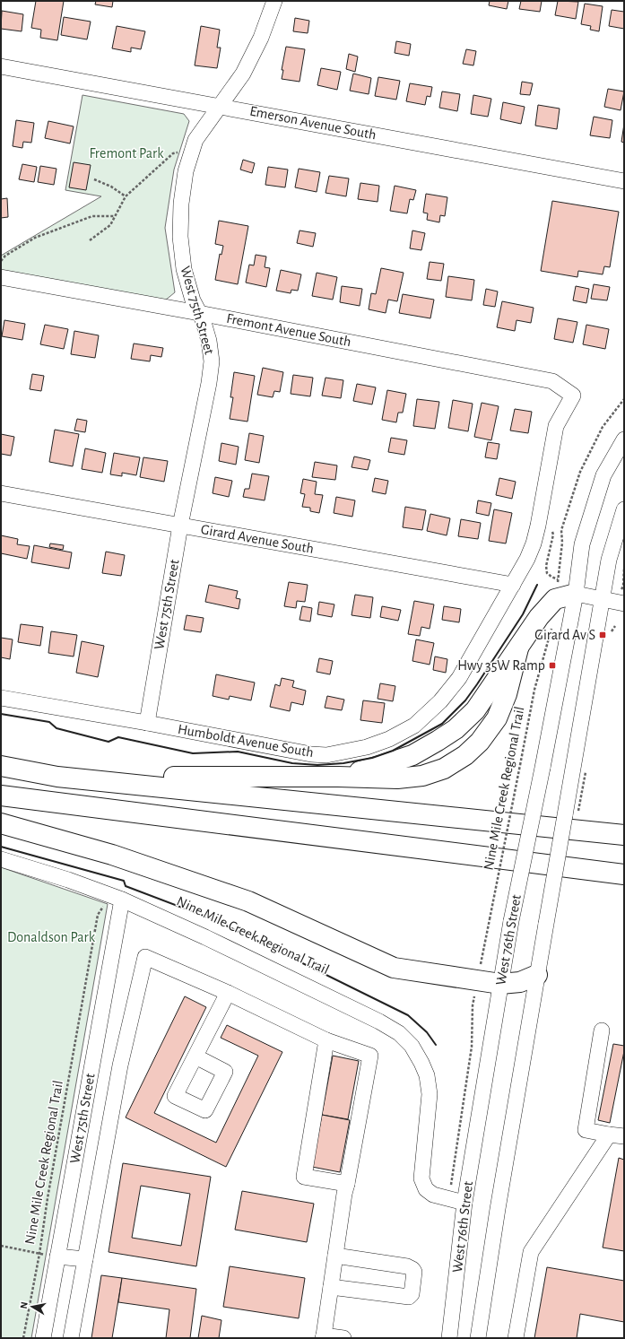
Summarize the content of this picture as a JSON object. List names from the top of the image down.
{
  "streets": {
    "street": [
      "Emerson Avenue South",
      "West 75th Street",
      "Fremont Avenue South",
      "Girard Avenue South",
      "Humboldt Avenue South",
      "West 76th Street"
    ],
    "path": ["Nine Mile Creek Regional Trail"]
  },
  "crossings": [
    ["Emerson Avenue South", "West 75th Street"],
    ["West 75th Street", "Fremont Avenue South"],
    ["West 75th Street", "Girard Avenue South"],
    ["West 75th Street", "Humboldt Avenue South"],
    ["West 75th Street", "Nine Mile Creek Regional Trail"],
    ["Fremont Avenue South", "Humboldt Avenue South"],
    ["Girard Avenue South", "Humboldt Avenue South"]
  ],
  "parks": ["Fremont Park", "Donaldson Park"],
  "places": {
    "transit": ["Girard Av S", "Hwy 35W Ramp"]
  },
  "north": "left"
}
